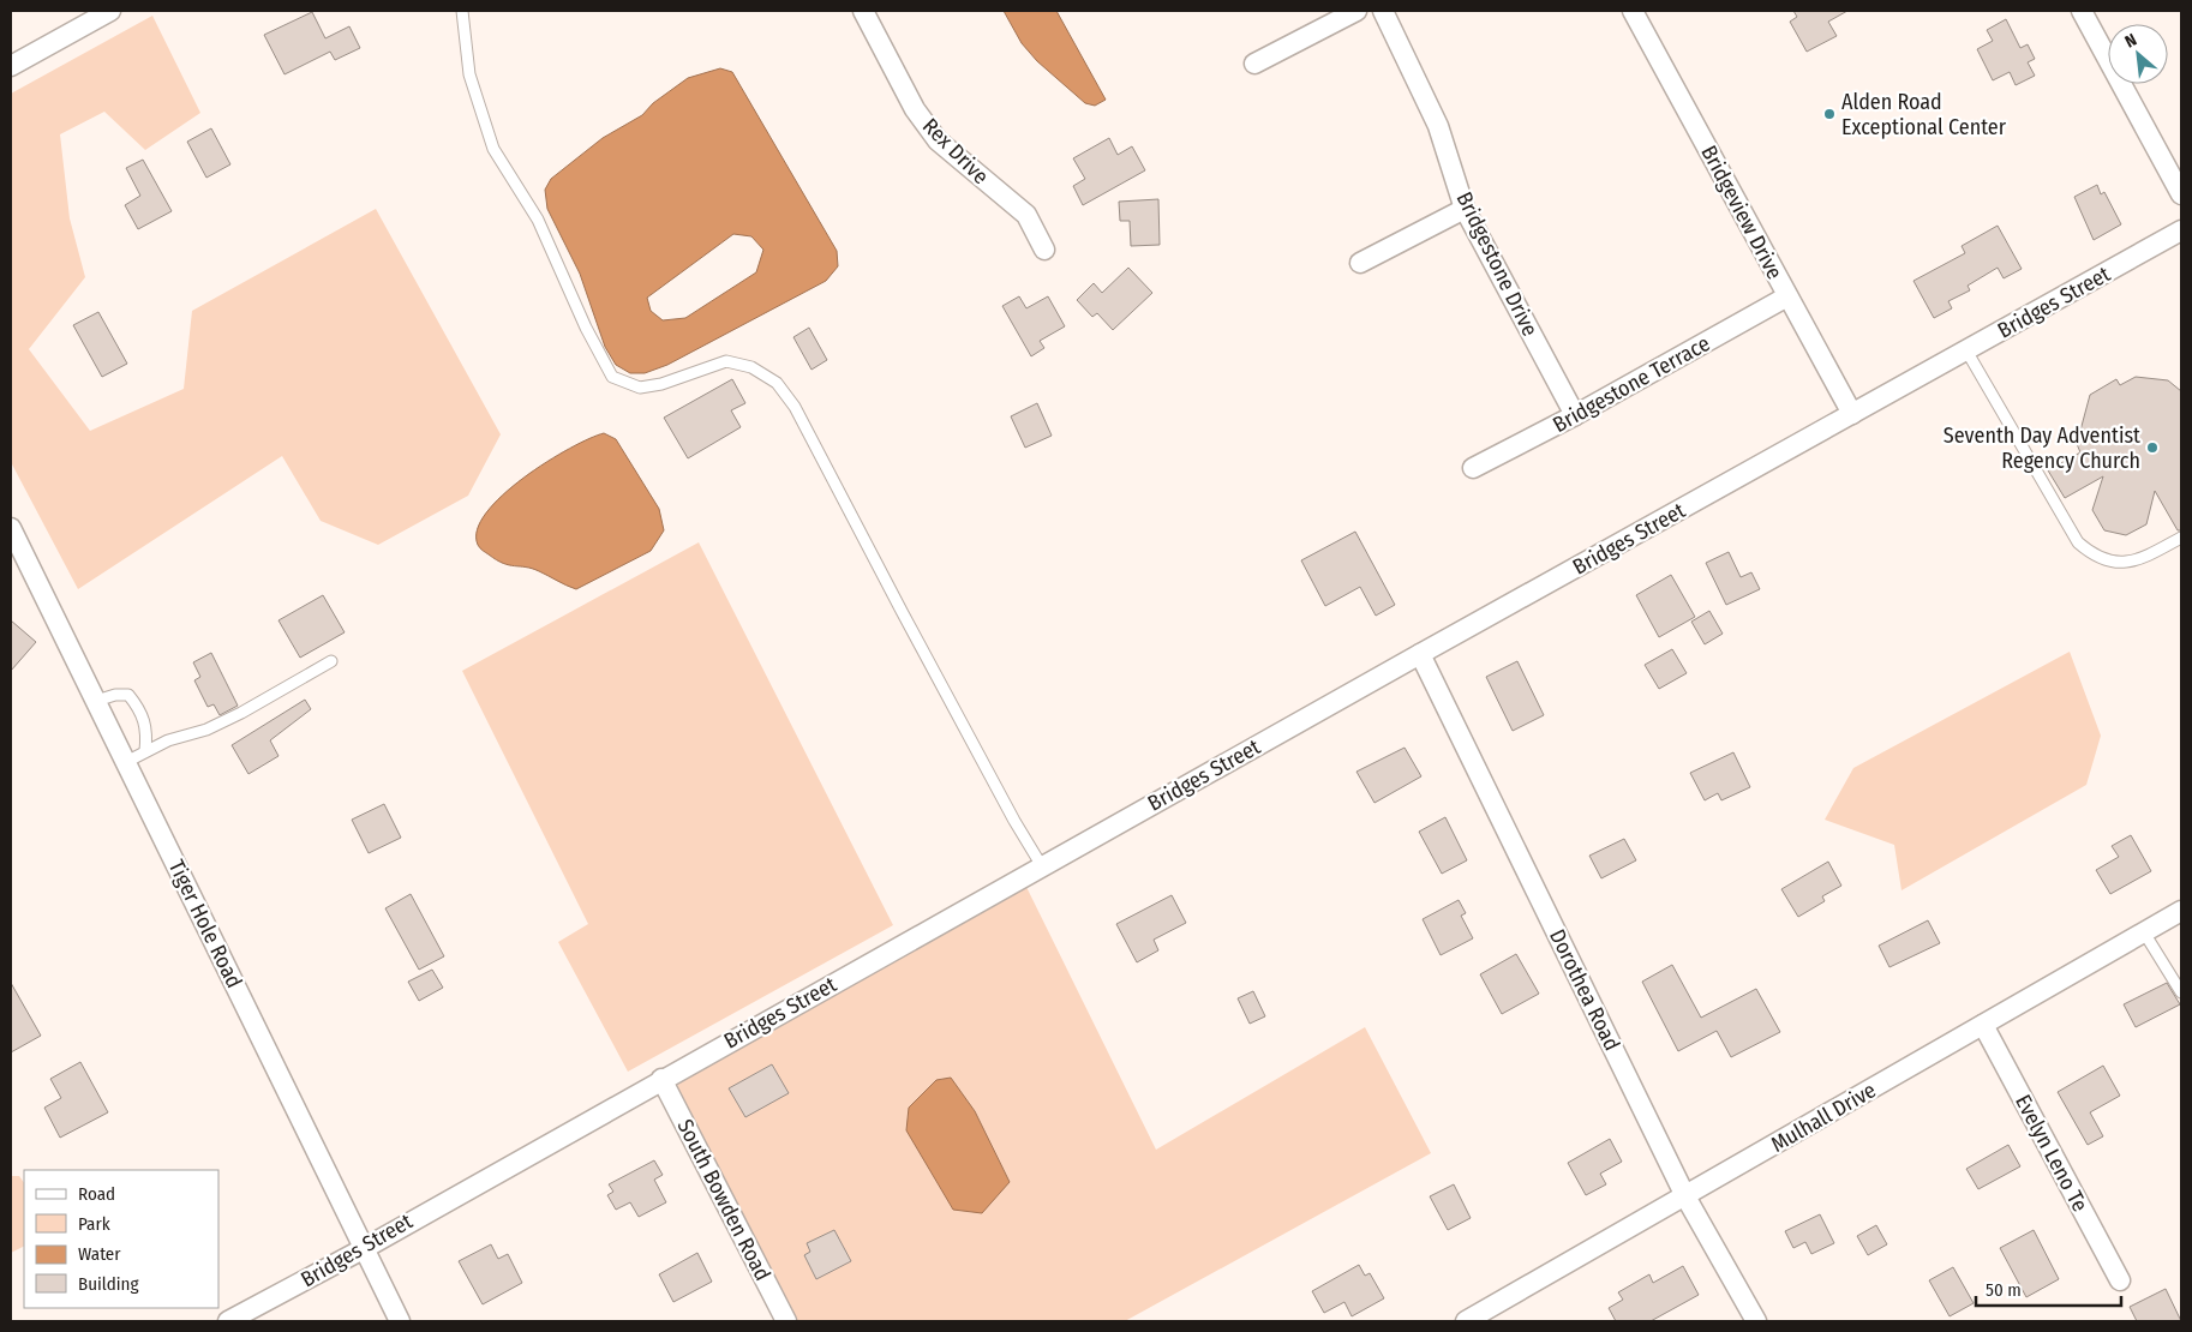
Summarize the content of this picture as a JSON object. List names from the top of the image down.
{
  "streets": {
    "street": [
      "Rex Drive",
      "Bridgeview Drive",
      "Bridgestone Drive",
      "Bridges Street",
      "Bridgestone Terrace",
      "Tiger Hole Road",
      "Dorothea Road",
      "Mulhall Drive",
      "Evelyn Leno Te",
      "South Bowden Road"
    ]
  },
  "crossings": [
    ["Bridgeview Drive", "Bridges Street"],
    ["Bridgeview Drive", "Bridgestone Terrace"],
    ["Bridgestone Drive", "Bridgestone Terrace"],
    ["Bridges Street", "Tiger Hole Road"],
    ["Bridges Street", "Dorothea Road"],
    ["Bridges Street", "South Bowden Road"],
    ["Dorothea Road", "Mulhall Drive"],
    ["Mulhall Drive", "Evelyn Leno Te"]
  ],
  "places": ["Alden Road Exceptional Center", "Seventh Day Adventist Regency Church"],
  "legend": [
    "Road",
    "Park",
    "Water",
    "Building"
  ],
  "scale_bar": "50 m",
  "north": "top left"
}
